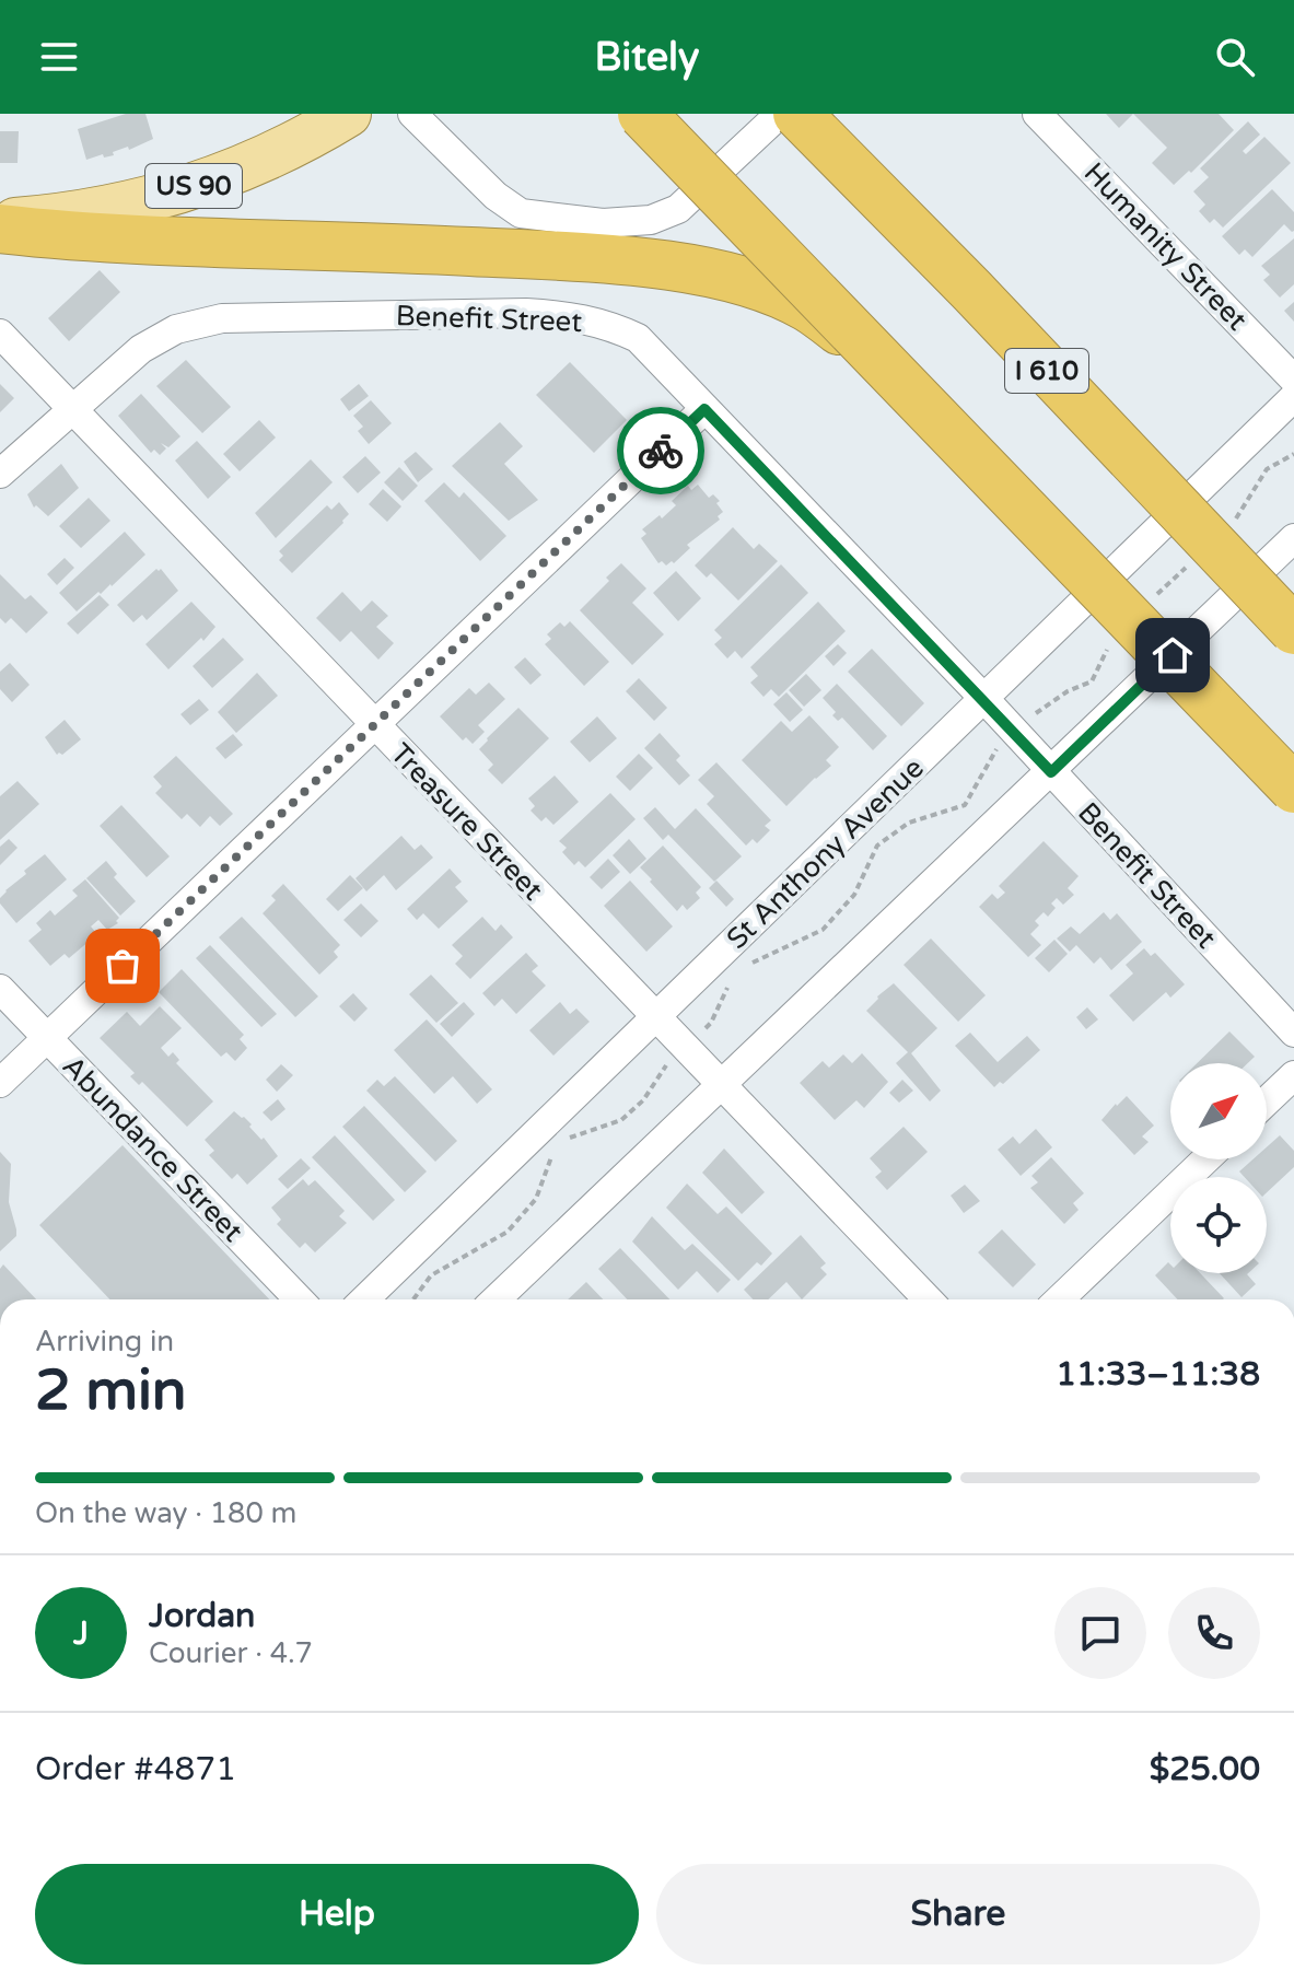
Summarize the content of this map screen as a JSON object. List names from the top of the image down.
{
  "streets": {
    "highway": ["I 610"],
    "main road": ["US 90"],
    "street": [
      "Humanity Street",
      "Benefit Street",
      "Treasure Street",
      "St Anthony Avenue",
      "Abundance Street"
    ]
  },
  "crossings": [
    ["Benefit Street", "Treasure Street"],
    ["Benefit Street", "St Anthony Avenue"],
    ["Treasure Street", "St Anthony Avenue"]
  ],
  "north": "top right",
  "page": {
    "header": "Bitely",
    "heading": ["2 min", "Arriving in", "11:33–11:38"],
    "panel": [
      "Jordan",
      "Courier · 4.7",
      "Order #4871",
      "$25.00"
    ],
    "bar": "On the way · 180 m",
    "round": "J",
    "buttons": ["Help", "Share"]
  }
}
